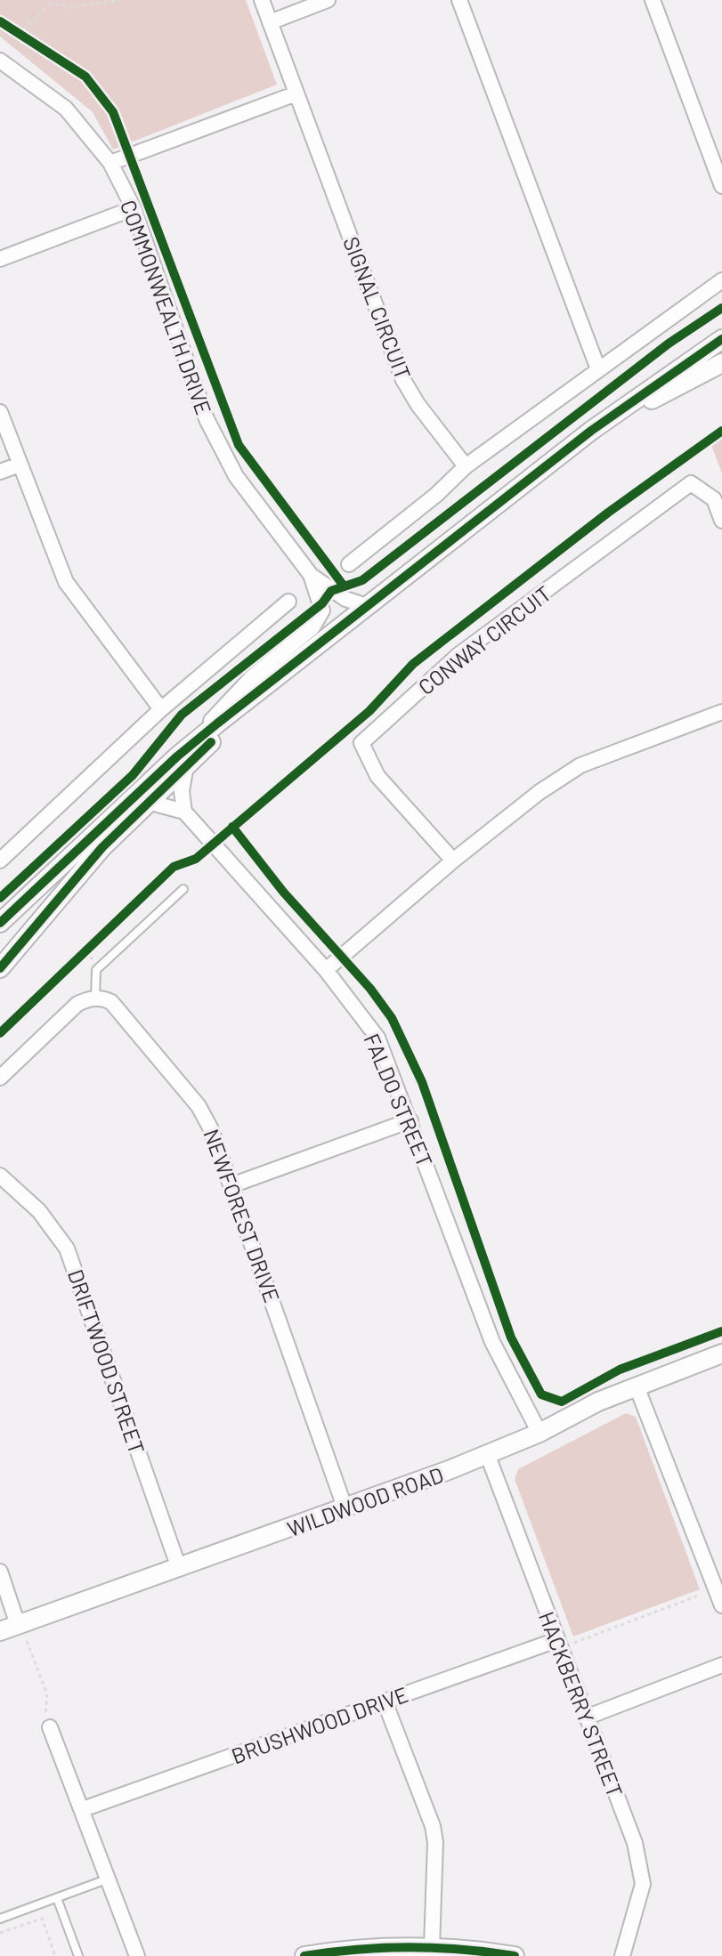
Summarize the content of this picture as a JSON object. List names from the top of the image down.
{
  "streets": {
    "street": [
      "COMMONWEALTH DRIVE",
      "SIGNAL CIRCUIT",
      "CONWAY CIRCUIT",
      "FALDO STREET",
      "NEWFOREST DRIVE",
      "DRIFTWOOD STREET",
      "WILDWOOD ROAD",
      "HACKBERRY STREET",
      "BRUSHWOOD DRIVE"
    ]
  },
  "crossings": [
    ["FALDO STREET", "WILDWOOD ROAD"],
    ["NEWFOREST DRIVE", "WILDWOOD ROAD"],
    ["DRIFTWOOD STREET", "WILDWOOD ROAD"],
    ["WILDWOOD ROAD", "HACKBERRY STREET"],
    ["HACKBERRY STREET", "BRUSHWOOD DRIVE"]
  ]
}
